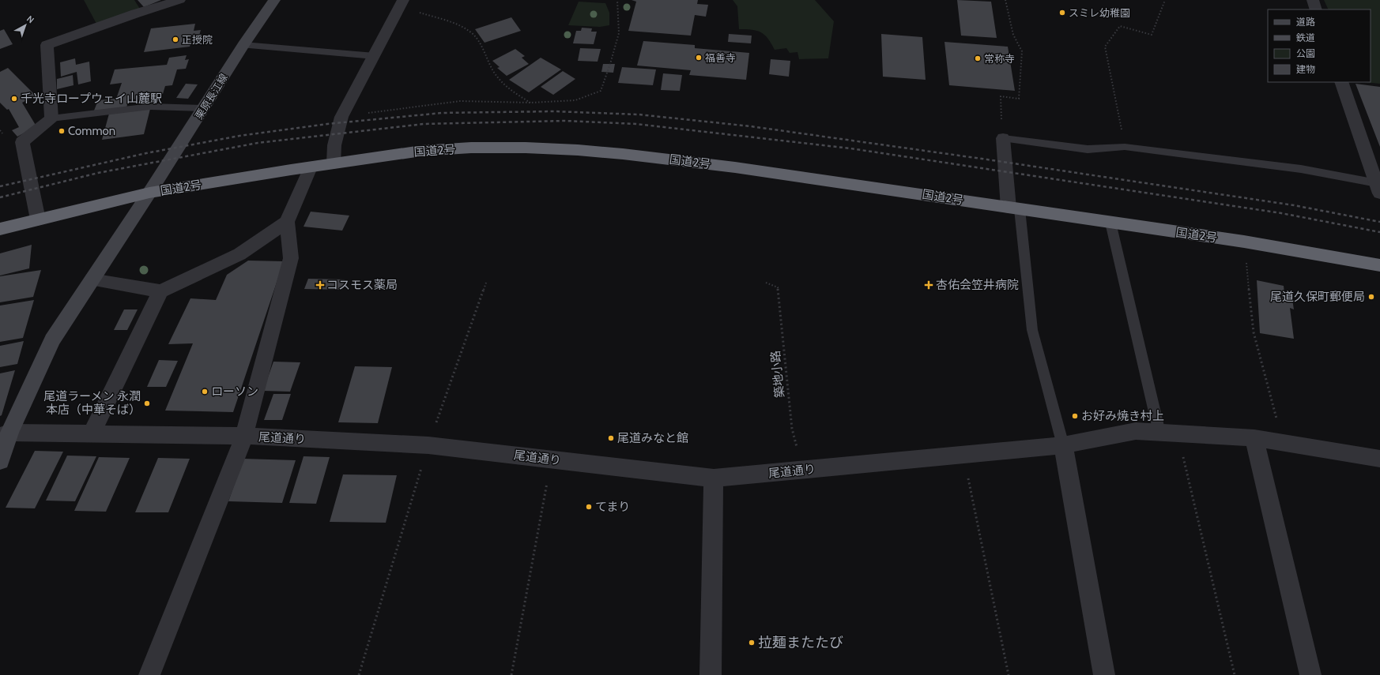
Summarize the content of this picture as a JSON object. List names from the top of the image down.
{
  "streets": {
    "highway": ["国道2号"],
    "main road": ["栗原長江線"],
    "street": ["尾道通り"],
    "path": ["築地小路"]
  },
  "crossings": [
    ["栗原長江線", "国道2号"],
    ["栗原長江線", "尾道通り"],
    ["築地小路", "尾道通り"]
  ],
  "places": {
    "other": [
      "スミレ幼稚園",
      "正授院",
      "福善寺",
      "常称寺",
      "千光寺ロープウェイ山麓駅",
      "Common",
      "尾道久保町郵便局",
      "ローソン",
      "尾道ラーメン 永潤 本店（中華そば）",
      "お好み焼き村上",
      "尾道みなと館",
      "てまり",
      "拉麺またたび"
    ],
    "health": ["コスモス薬局", "杏佑会笠井病院"]
  },
  "legend": [
    "道路",
    "鉄道",
    "公園",
    "建物"
  ],
  "north": "top right"
}
